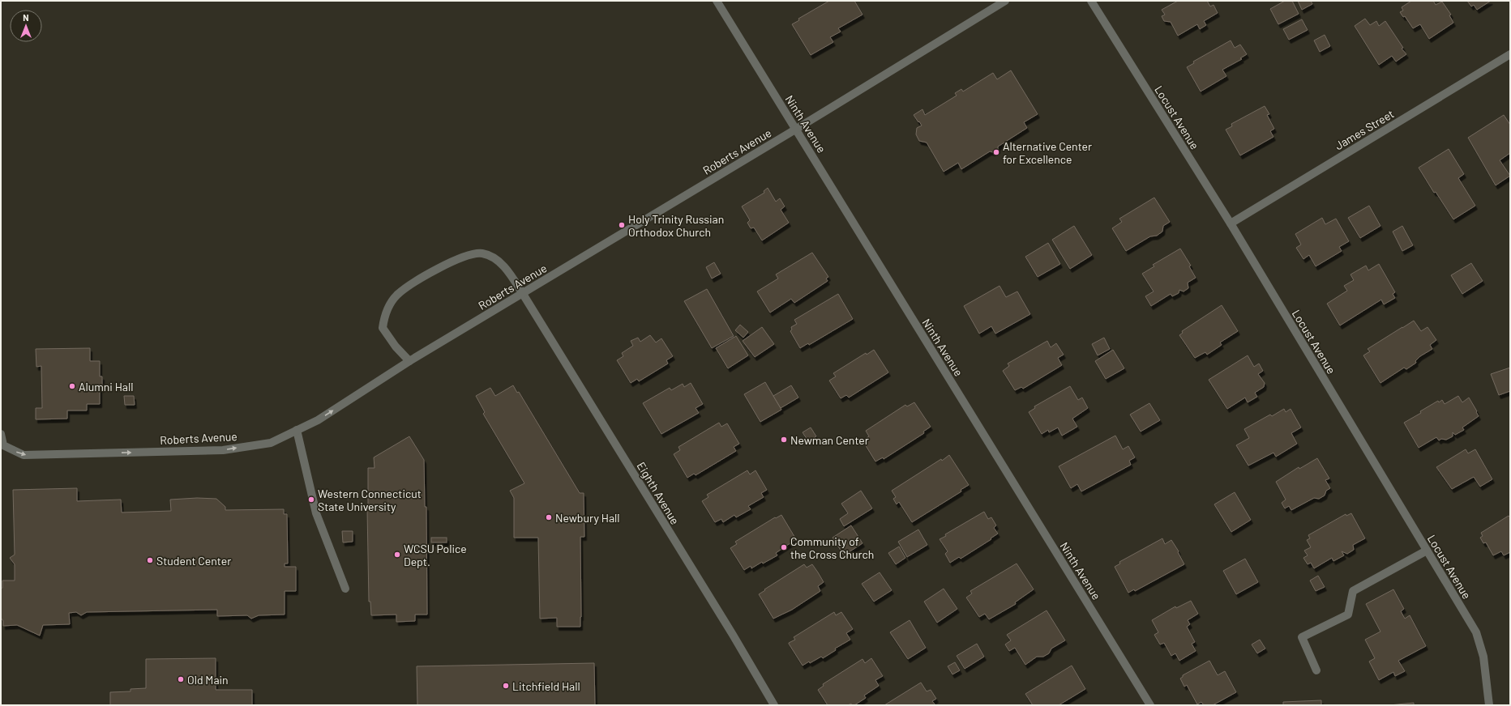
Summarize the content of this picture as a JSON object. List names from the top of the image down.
{
  "streets": {
    "street": [
      "Locust Avenue",
      "Ninth Avenue",
      "James Street",
      "Roberts Avenue",
      "Eighth Avenue"
    ]
  },
  "crossings": [
    ["Locust Avenue", "James Street"],
    ["Ninth Avenue", "Roberts Avenue"],
    ["Roberts Avenue", "Eighth Avenue"]
  ],
  "one_way": ["Roberts Avenue"],
  "places": [
    "Alternative Center for Excellence",
    "Holy Trinity Russian Orthodox Church",
    "Alumni Hall",
    "Newman Center",
    "Western Connecticut State University",
    "Newbury Hall",
    "Community of the Cross Church",
    "WCSU Police Dept.",
    "Student Center",
    "Old Main",
    "Litchfield Hall"
  ],
  "north": "top"
}
